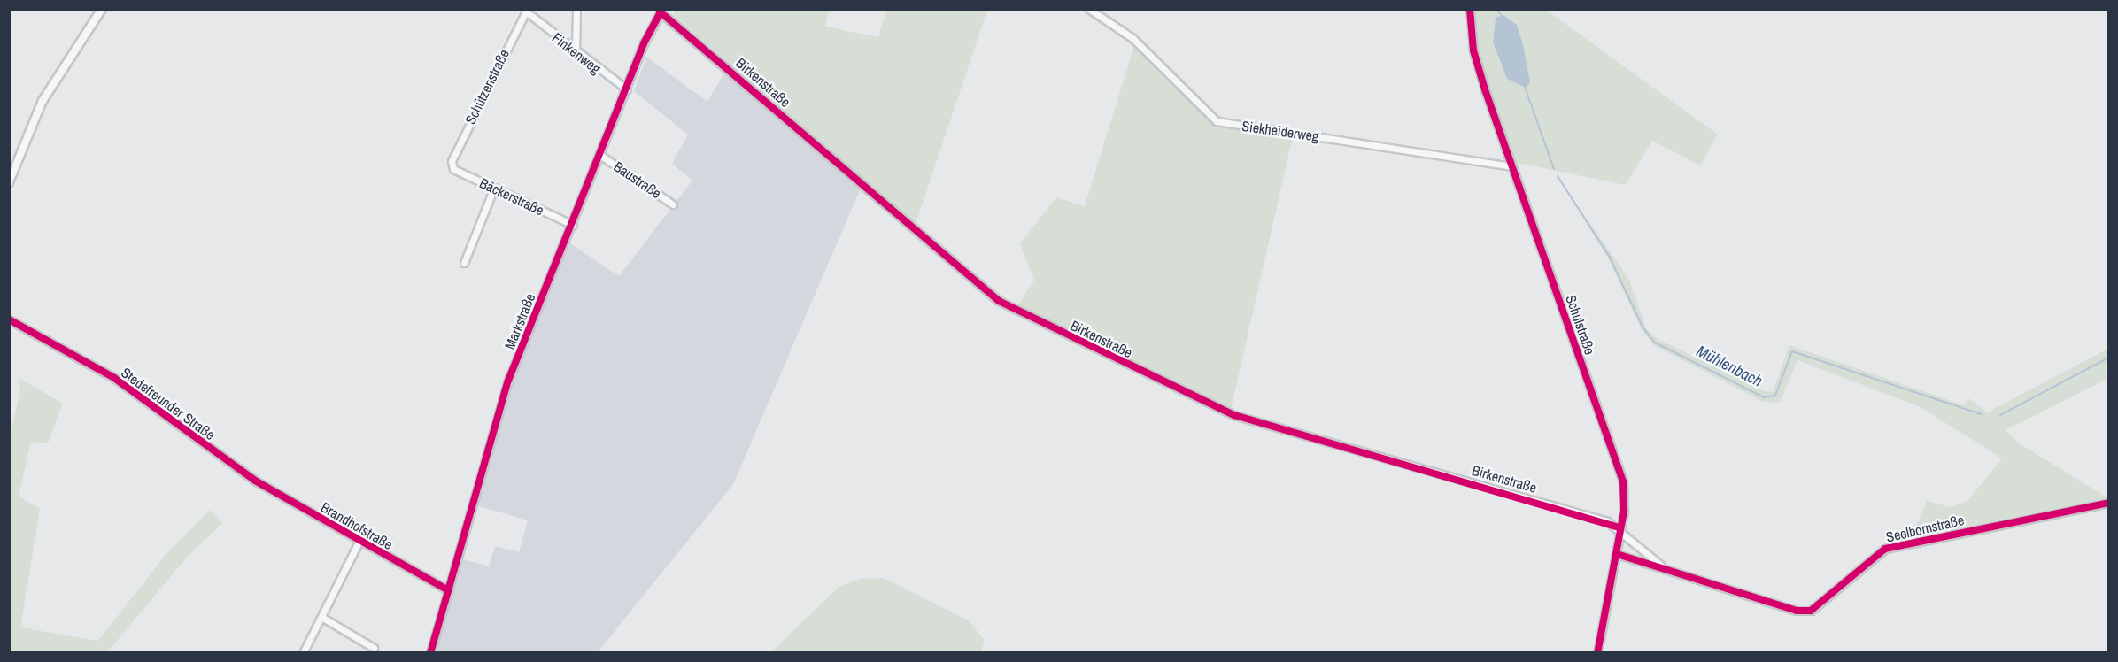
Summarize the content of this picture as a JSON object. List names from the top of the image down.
{
  "streets": {
    "street": [
      "Finkenweg",
      "Birkenstraße",
      "Schützenstraße",
      "Siekheiderweg",
      "Baustraße",
      "Bäckerstraße",
      "Markstraße",
      "Schulstraße",
      "Stedefreunder Straße",
      "Brandhofstraße",
      "Seelbornstraße"
    ]
  },
  "crossings": [
    ["Finkenweg", "Schützenstraße"],
    ["Finkenweg", "Markstraße"],
    ["Birkenstraße", "Markstraße"],
    ["Birkenstraße", "Schulstraße"],
    ["Birkenstraße", "Seelbornstraße"],
    ["Schützenstraße", "Bäckerstraße"],
    ["Siekheiderweg", "Schulstraße"],
    ["Baustraße", "Markstraße"],
    ["Bäckerstraße", "Markstraße"],
    ["Markstraße", "Brandhofstraße"],
    ["Schulstraße", "Seelbornstraße"],
    ["Stedefreunder Straße", "Brandhofstraße"]
  ],
  "water": ["Mühlenbach"]
}
